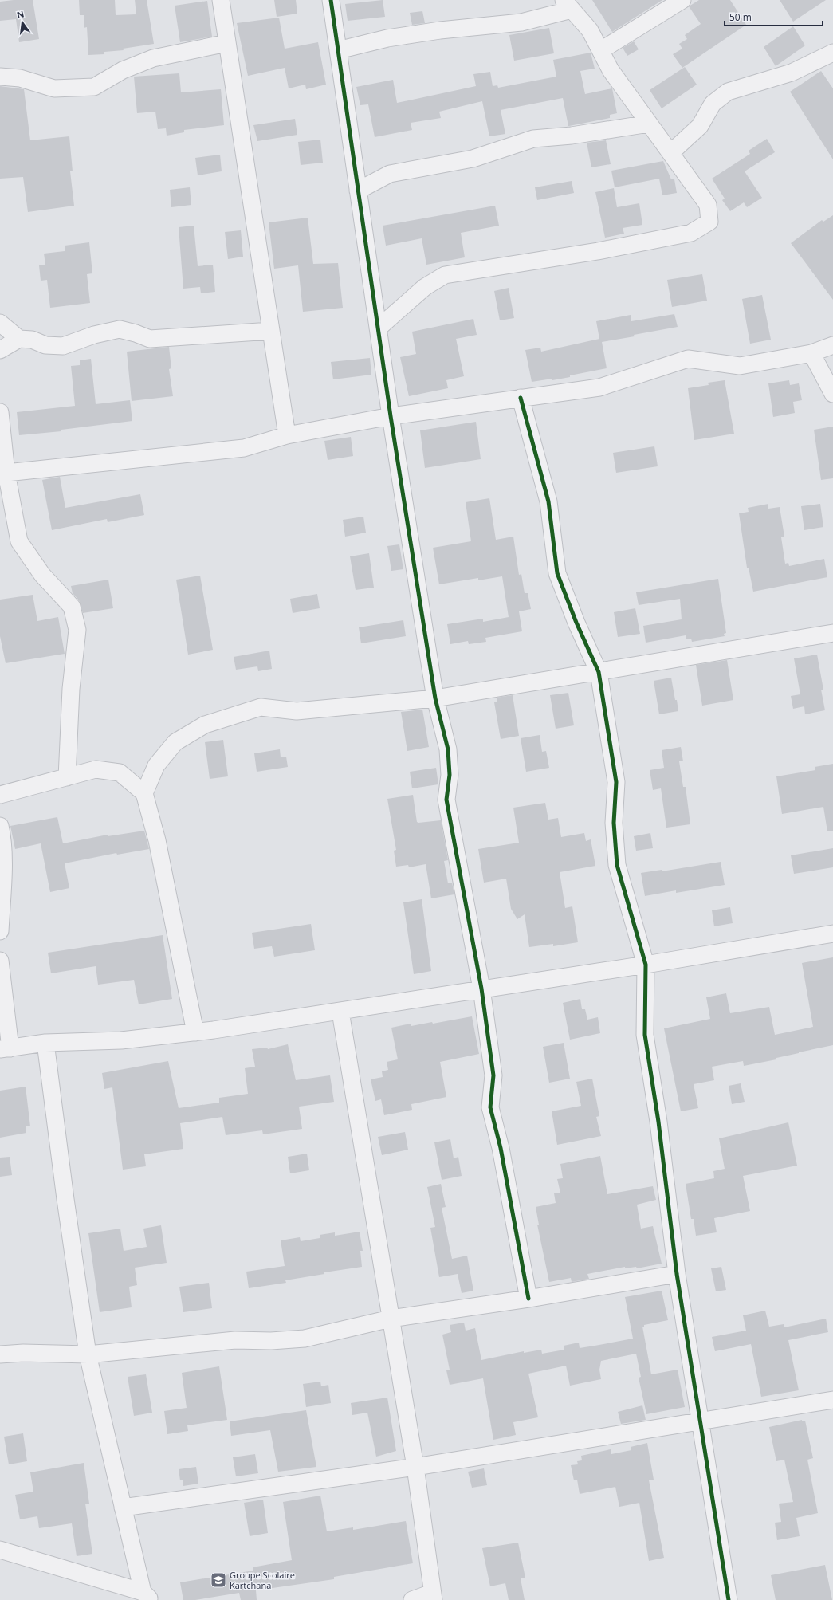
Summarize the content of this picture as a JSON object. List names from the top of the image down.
{
  "places": {
    "school or university": ["Groupe Scolaire Kartchana"]
  },
  "scale_bar": "50 m",
  "north": "top"
}
